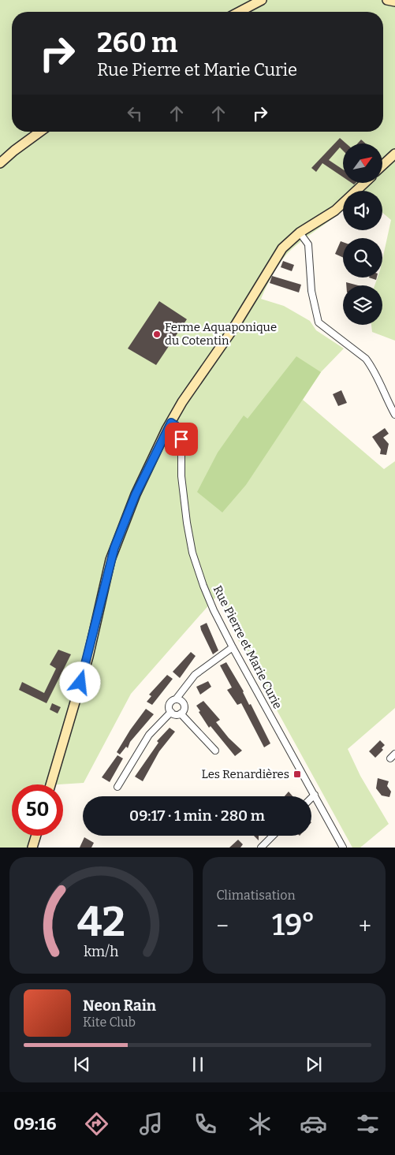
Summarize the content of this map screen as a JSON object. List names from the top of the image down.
{
  "streets": {
    "street": ["Rue Pierre et Marie Curie"]
  },
  "places": {
    "other": ["Ferme Aquaponique du Cotentin"],
    "transit": ["Les Renardières"]
  },
  "north": "top right",
  "page": {
    "turn": ["260 m", "Rue Pierre et Marie Curie"],
    "limit": "50",
    "trip": "09:17 · 1 min · 280 m",
    "tile": "Climatisation",
    "heat": ["−", "19°", "+"],
    "song": ["Neon Rain", "Kite Club"],
    "tabs": "09:16",
    "gauge": ["42", "km/h"]
  }
}
